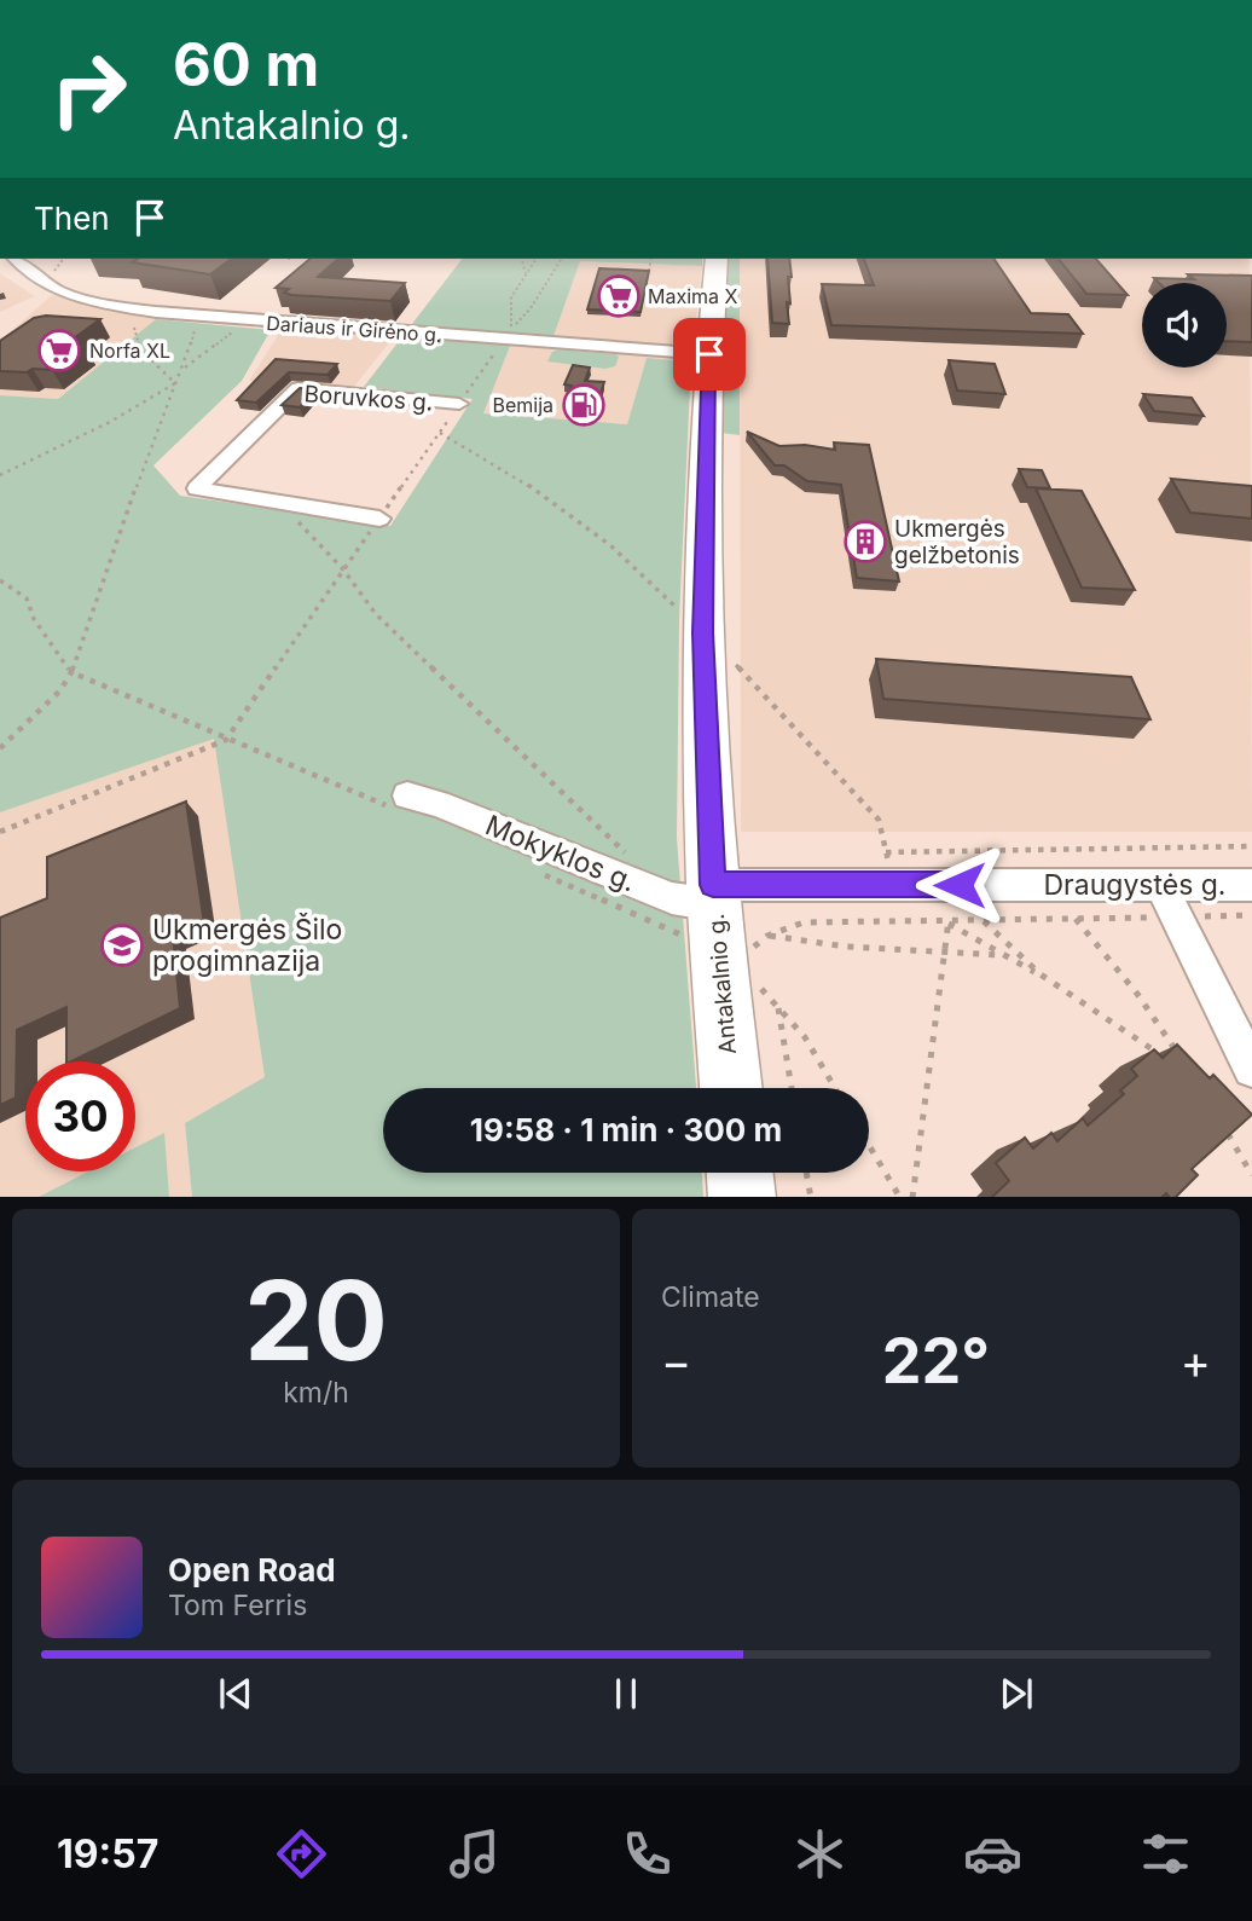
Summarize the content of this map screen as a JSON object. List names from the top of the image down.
{
  "streets": {
    "main road": ["Antakalnio g."],
    "street": [
      "Dariaus ir Girėno g.",
      "Boruvkos g.",
      "Mokyklos g.",
      "Draugystės g."
    ]
  },
  "crossings": [
    ["Dariaus ir Girėno g.", "Antakalnio g."],
    ["Mokyklos g.", "Draugystės g."],
    ["Mokyklos g.", "Antakalnio g."],
    ["Draugystės g.", "Antakalnio g."]
  ],
  "places": {
    "supermarket": ["Maxima X", "Norfa XL"],
    "fuel station": ["Bemija"],
    "building": ["Ukmergės gelžbetonis"],
    "school or university": ["Ukmergės Šilo progimnazija"]
  },
  "page": {
    "turn": ["60 m", "Antakalnio g."],
    "then": "Then",
    "limit": "30",
    "trip": "19:58 · 1 min · 300 m",
    "tile": [
      ["20", "km/h"],
      "Climate"
    ],
    "heat": ["−", "22°", "+"],
    "song": ["Open Road", "Tom Ferris"],
    "tabs": "19:57"
  }
}
